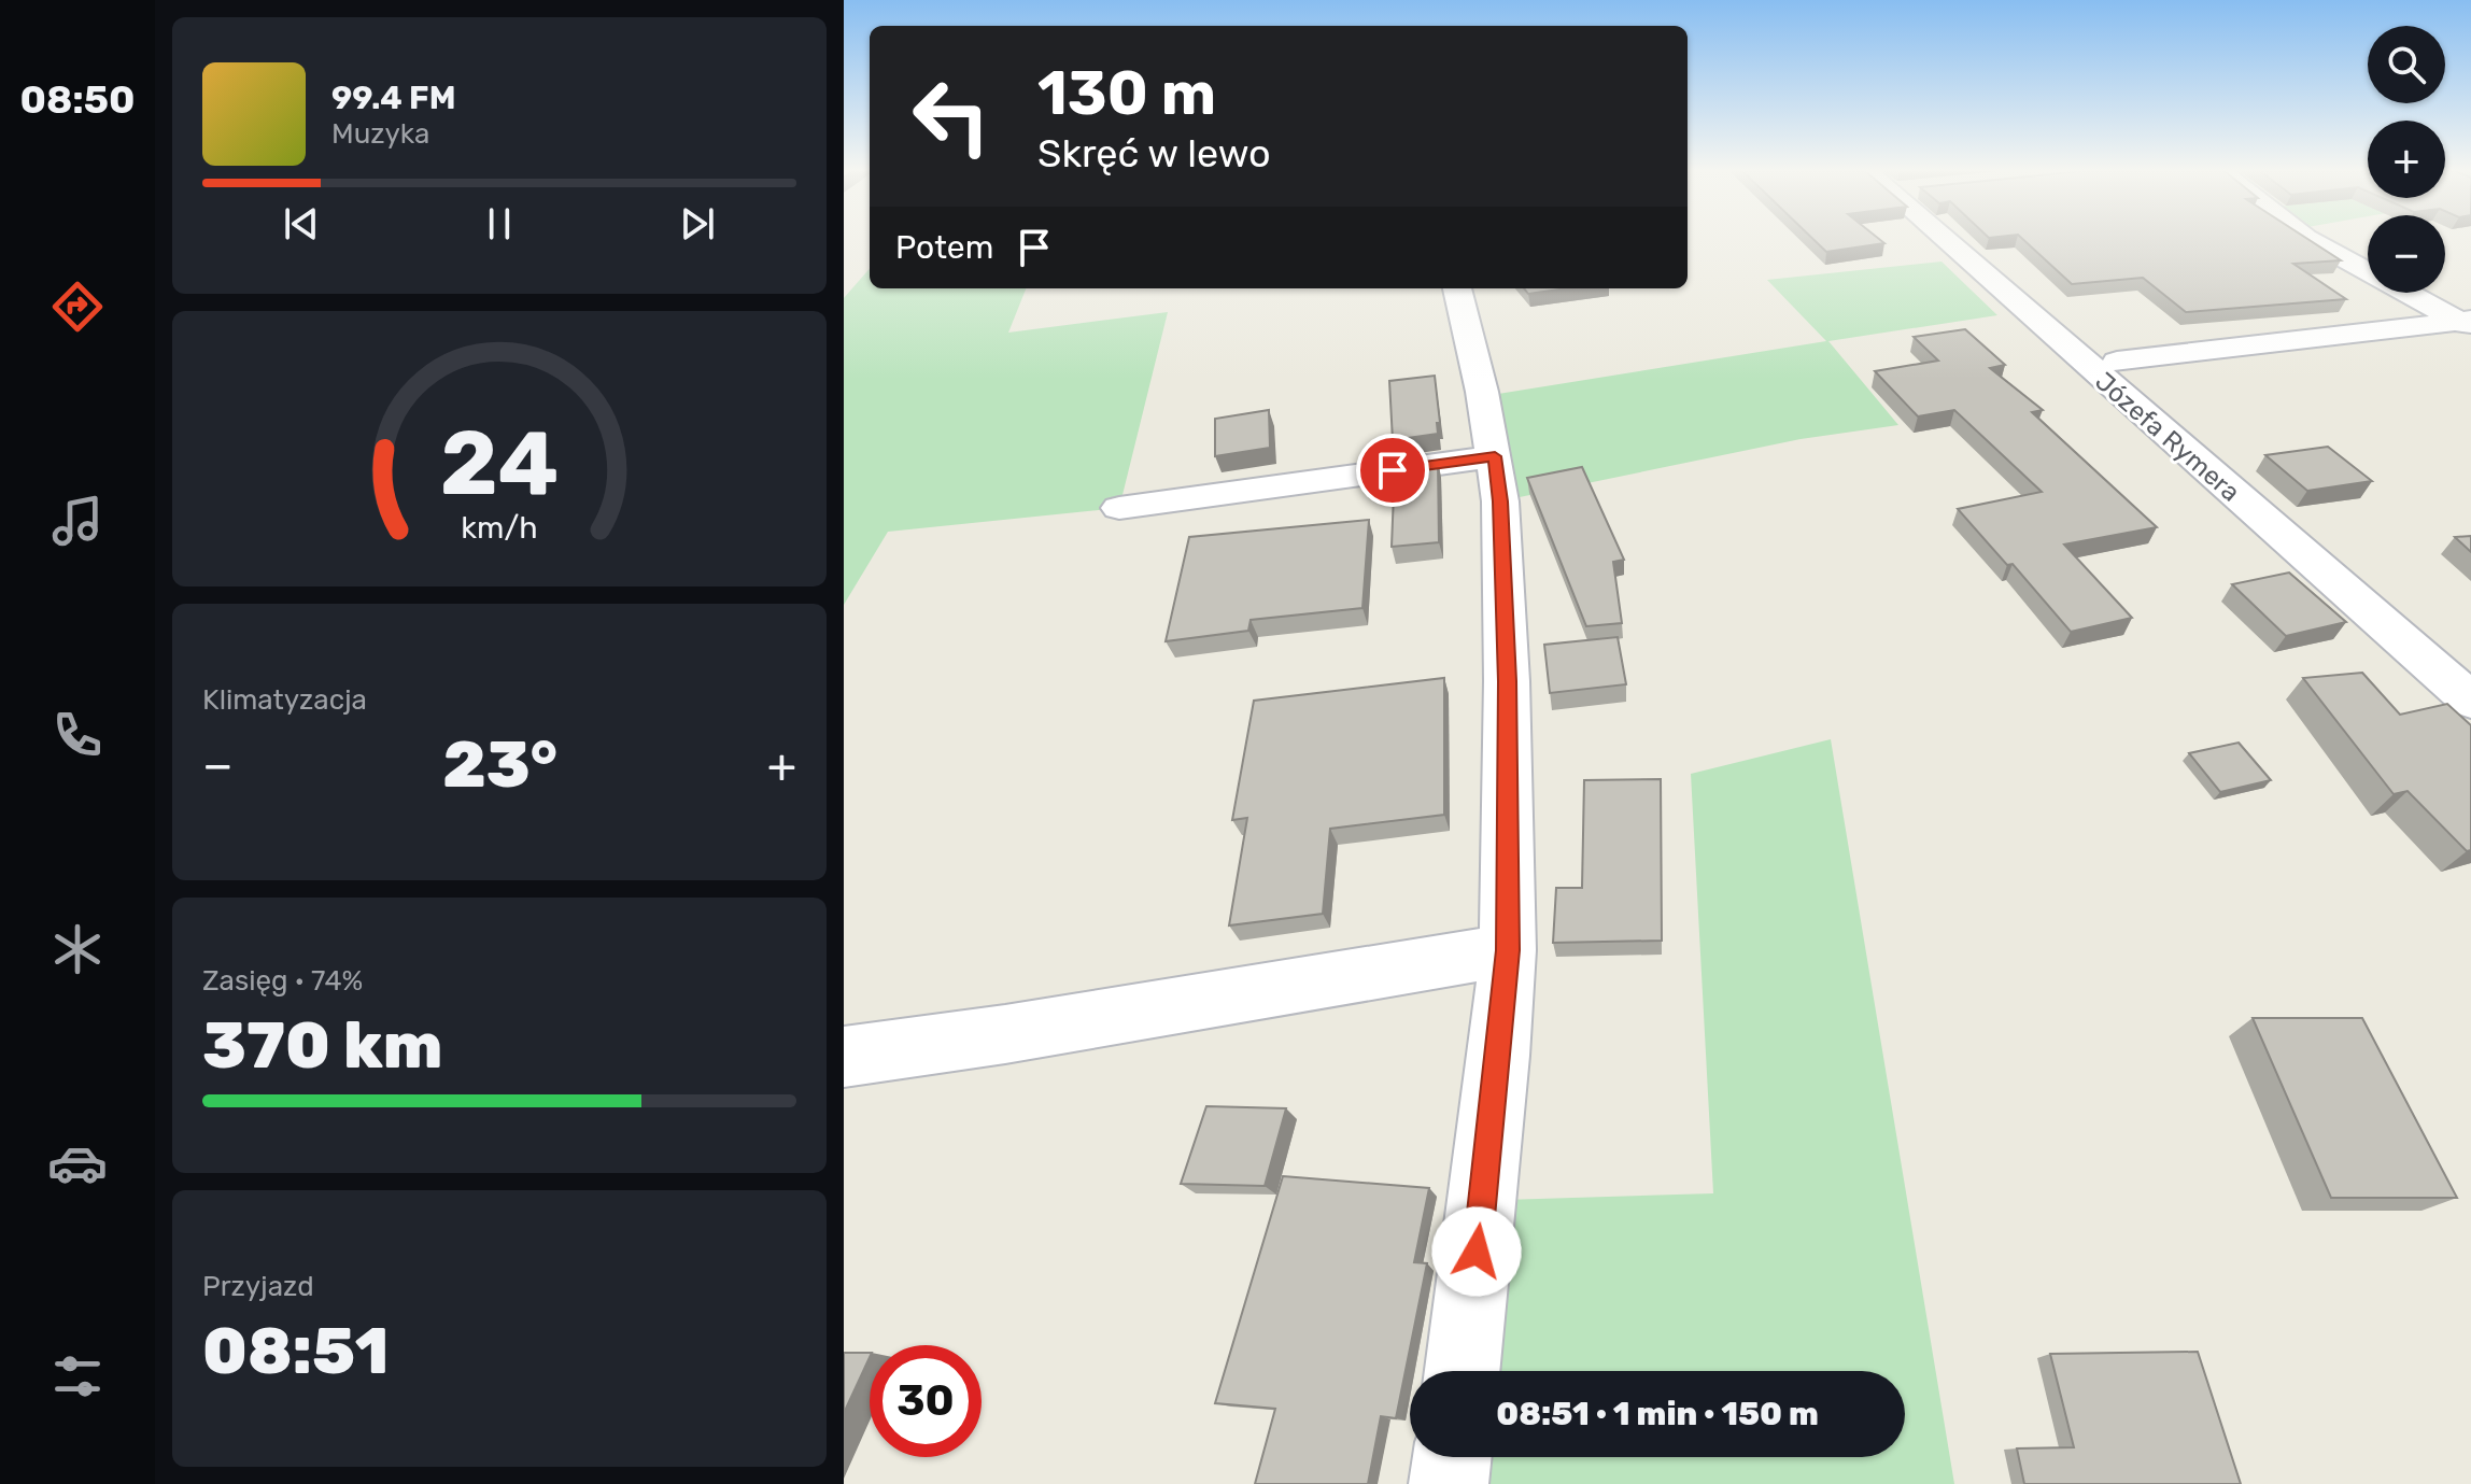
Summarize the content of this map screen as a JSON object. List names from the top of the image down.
{
  "streets": {
    "street": ["Józefa Rymera"]
  },
  "page": {
    "tabs": "08:50",
    "map_buttons": ["+", "−"],
    "turn": ["130 m", "Skręć w lewo"],
    "song": ["99.4 FM", "Muzyka"],
    "then": "Potem",
    "tile": [
      "Klimatyzacja",
      ["Zasięg · 74%", "370 km"],
      ["Przyjazd", "08:51"]
    ],
    "heat": ["−", "23°", "+"],
    "limit": "30",
    "trip": "08:51 · 1 min · 150 m",
    "gauge": ["24", "km/h"]
  }
}
